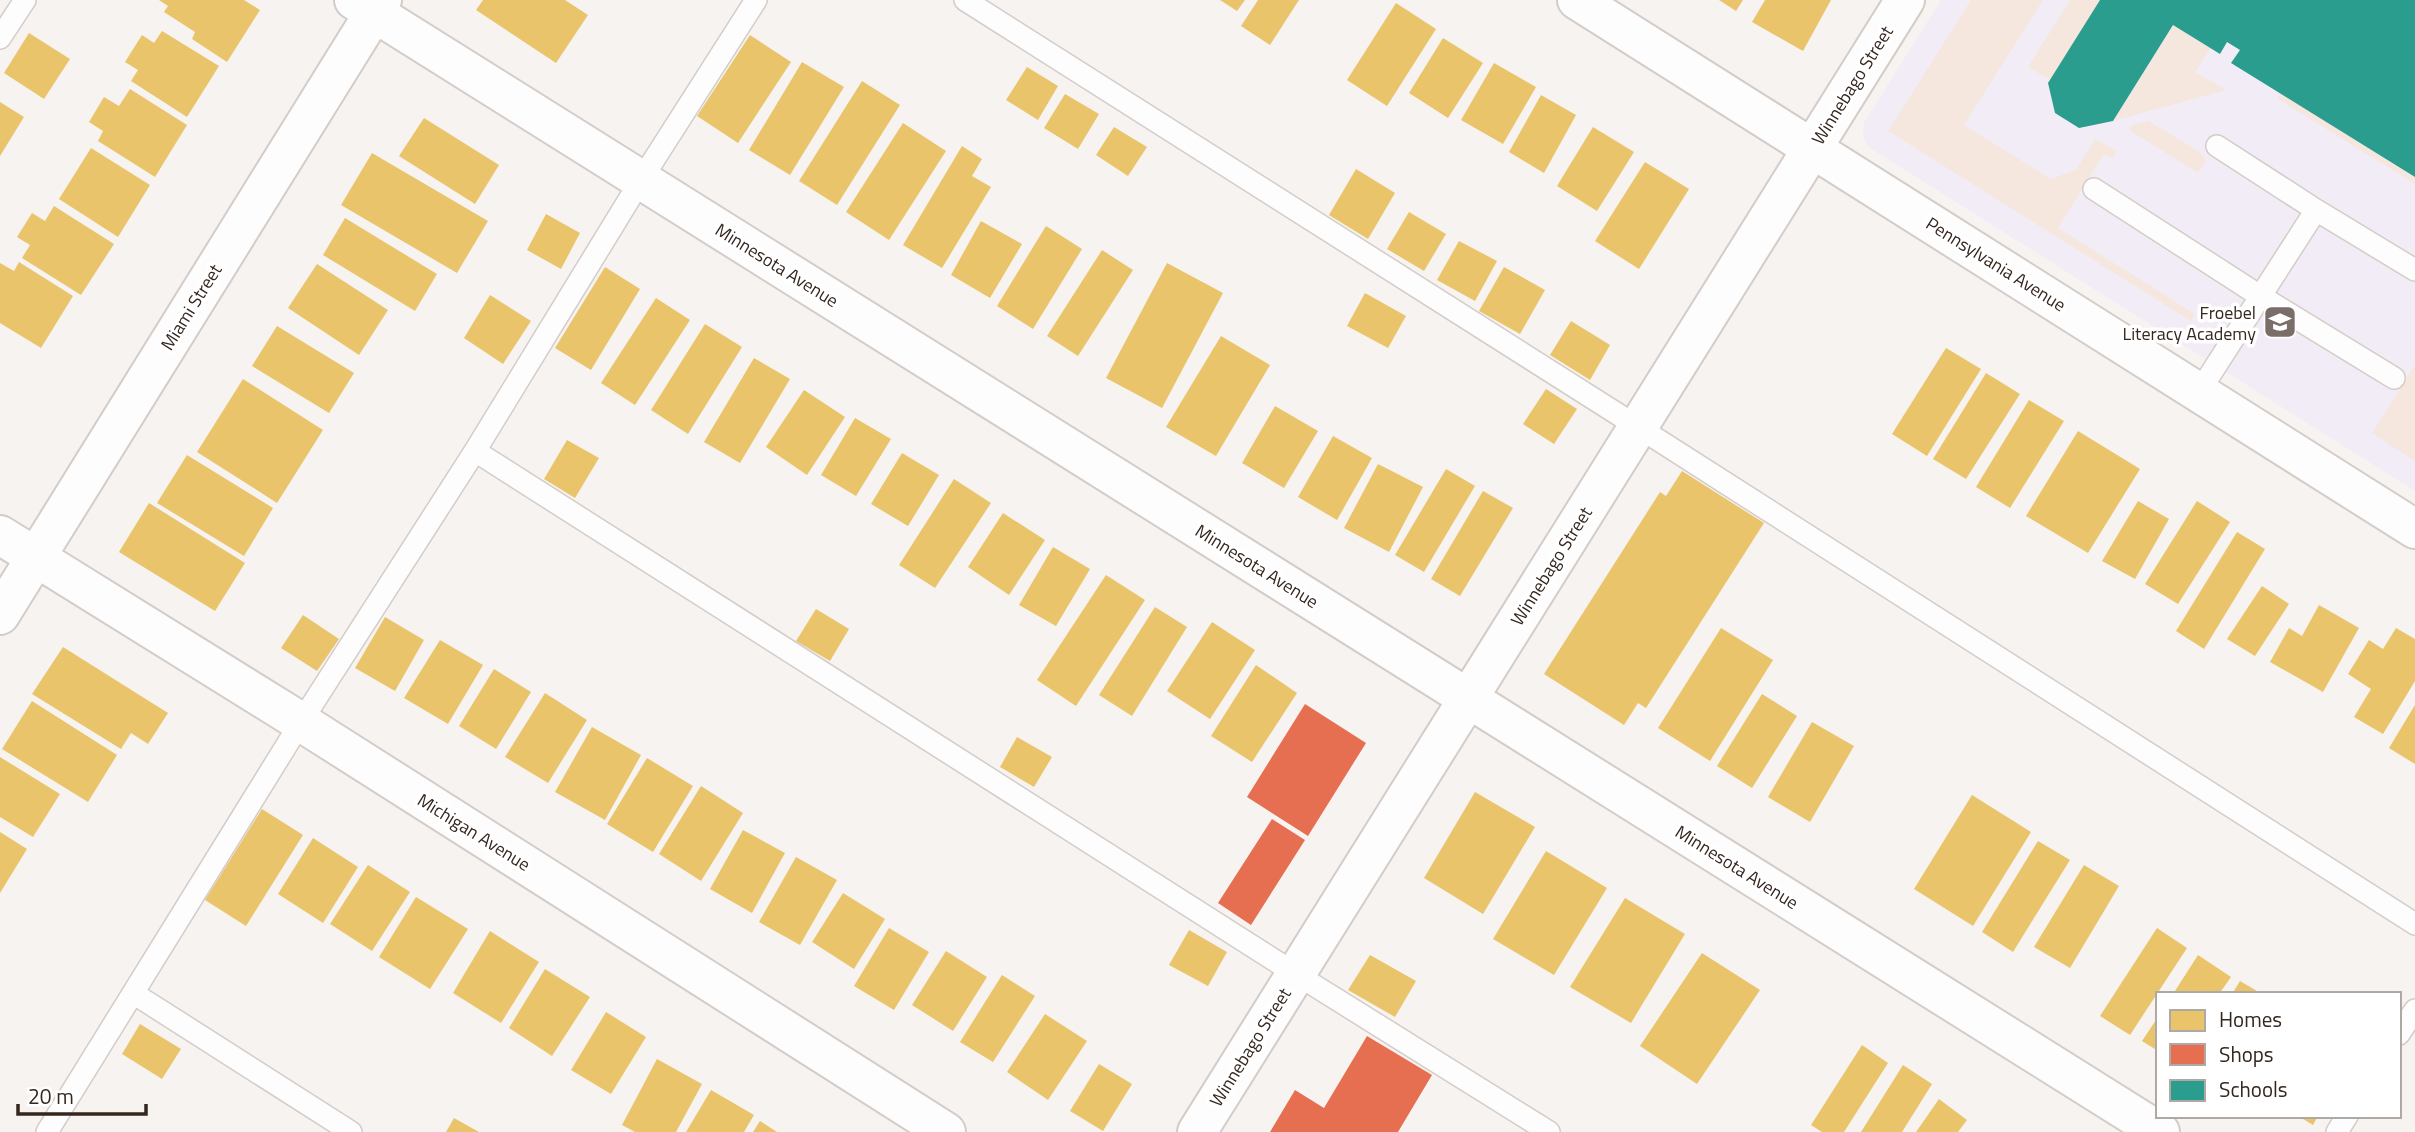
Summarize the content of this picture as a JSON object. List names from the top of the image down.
{
  "streets": {
    "street": [
      "Winnebago Street",
      "Pennsylvania Avenue",
      "Minnesota Avenue",
      "Miami Street",
      "Michigan Avenue"
    ]
  },
  "crossings": [
    ["Winnebago Street", "Pennsylvania Avenue"],
    ["Winnebago Street", "Minnesota Avenue"],
    ["Minnesota Avenue", "Miami Street"],
    ["Miami Street", "Michigan Avenue"]
  ],
  "places": {
    "school or university": ["Froebel Literacy Academy"]
  },
  "legend": ["Homes", "Shops", "Schools"],
  "scale_bar": "20 m"
}
